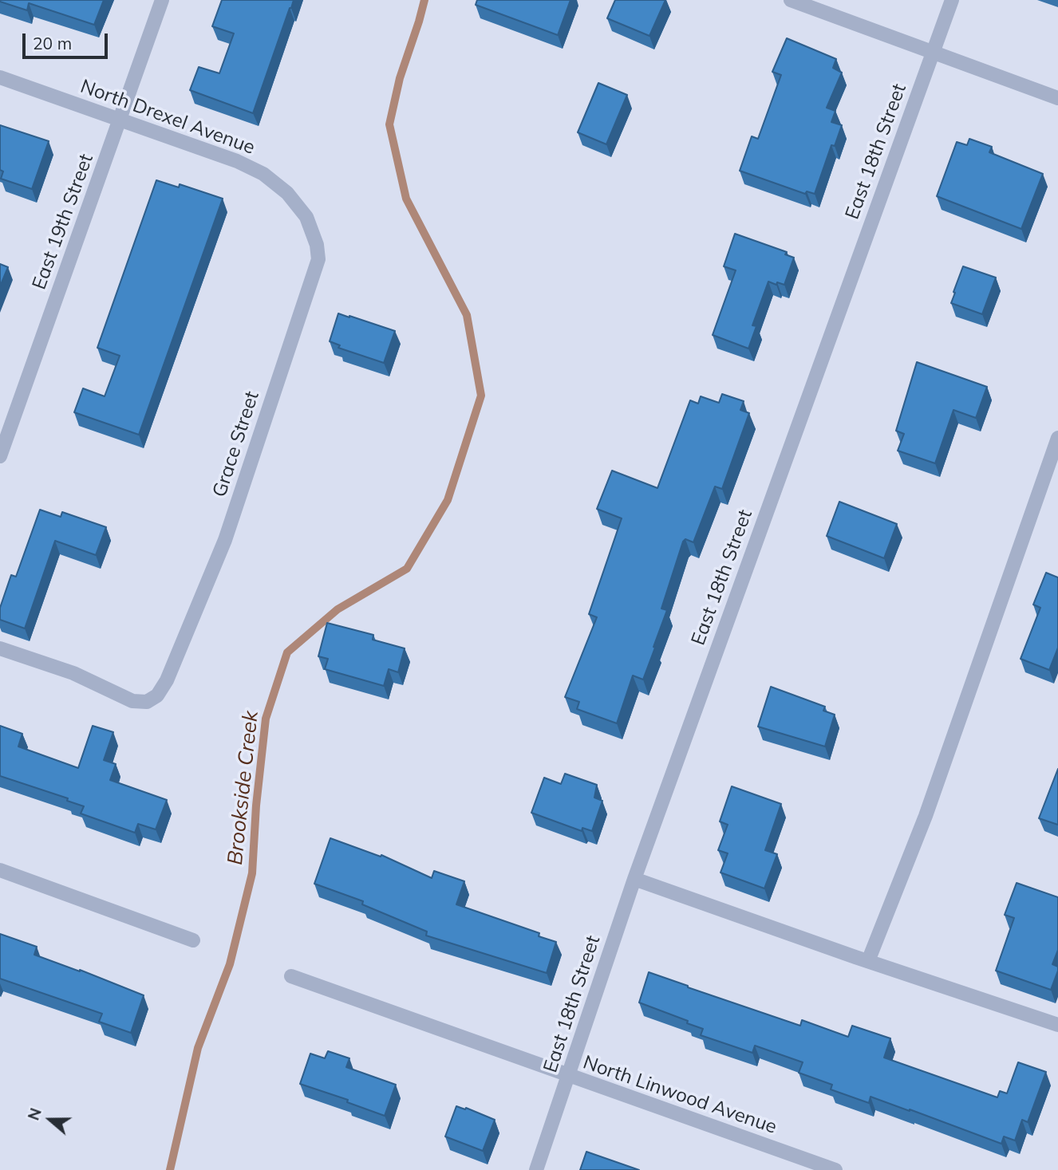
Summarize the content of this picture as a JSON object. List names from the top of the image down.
{
  "streets": {
    "street": [
      "North Drexel Avenue",
      "East 18th Street",
      "East 19th Street",
      "Grace Street",
      "North Linwood Avenue"
    ]
  },
  "crossings": [
    ["North Drexel Avenue", "East 19th Street"],
    ["North Drexel Avenue", "Grace Street"],
    ["East 18th Street", "North Linwood Avenue"]
  ],
  "water": ["Brookside Creek"],
  "scale_bar": "20 m",
  "north": "left"
}
